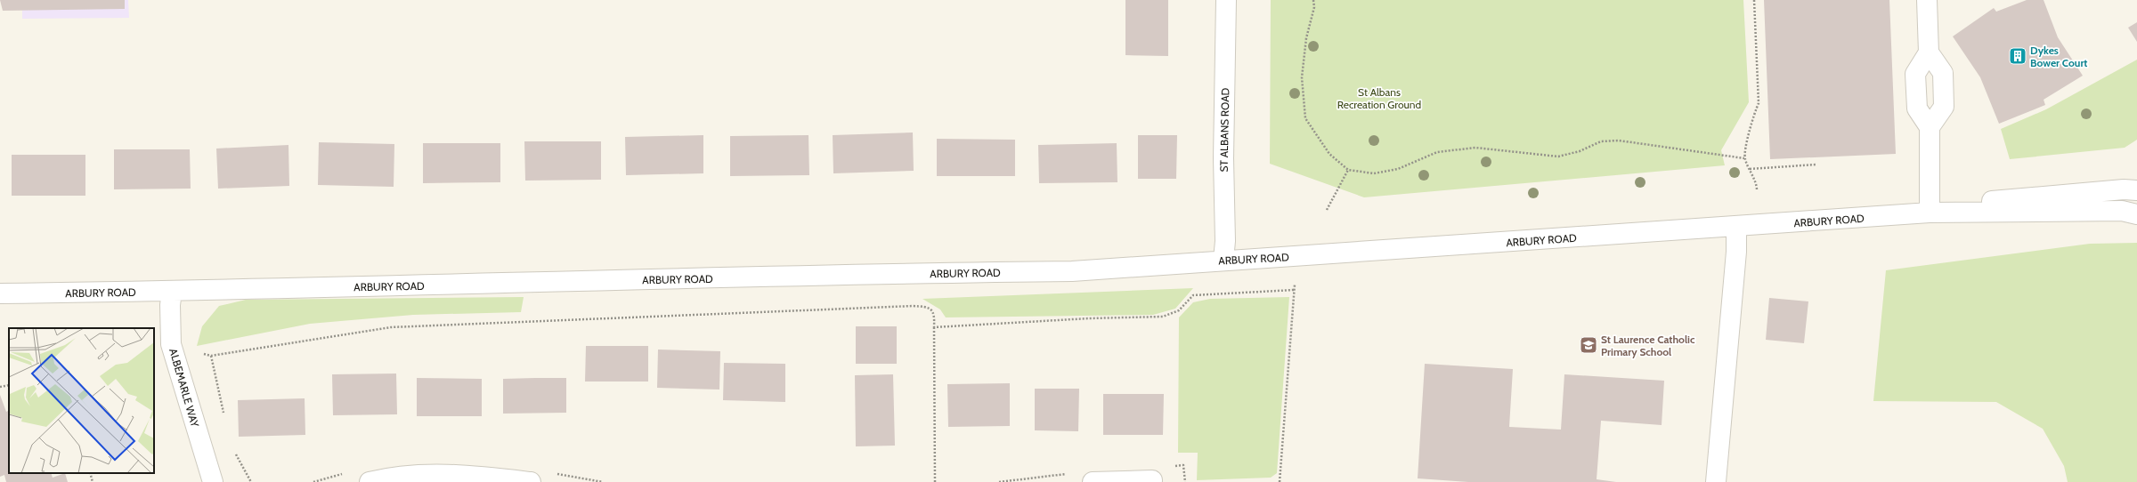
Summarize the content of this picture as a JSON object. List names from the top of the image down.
{
  "streets": {
    "street": ["ST ALBANS ROAD", "ARBURY ROAD", "ALBEMARLE WAY"]
  },
  "crossings": [
    ["ST ALBANS ROAD", "ARBURY ROAD"],
    ["ARBURY ROAD", "ALBEMARLE WAY"]
  ],
  "parks": ["St Albans Recreation Ground"],
  "places": {
    "building": ["Dykes Bower Court"],
    "school or university": ["St Laurence Catholic Primary School"]
  }
}
